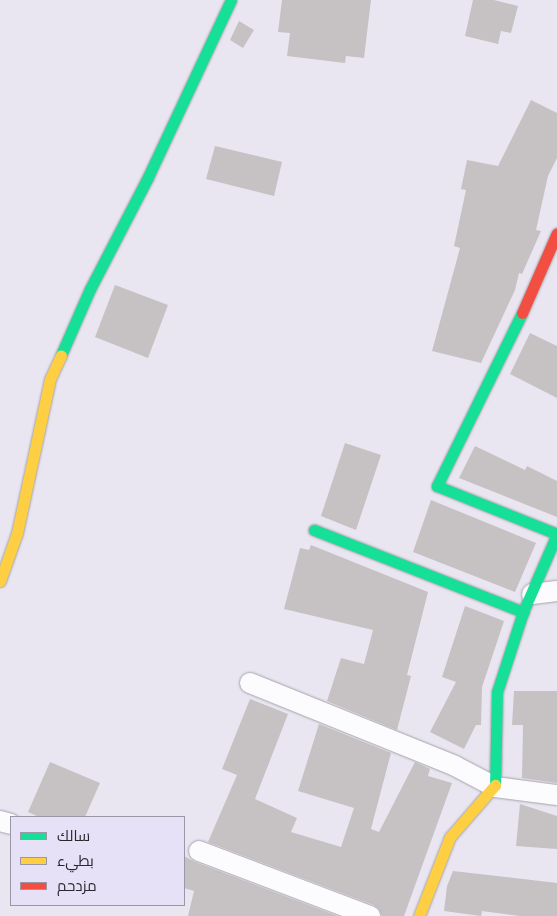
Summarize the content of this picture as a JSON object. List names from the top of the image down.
{
  "legend": ["سالك", "بطيء", "مزدحم"]
}
